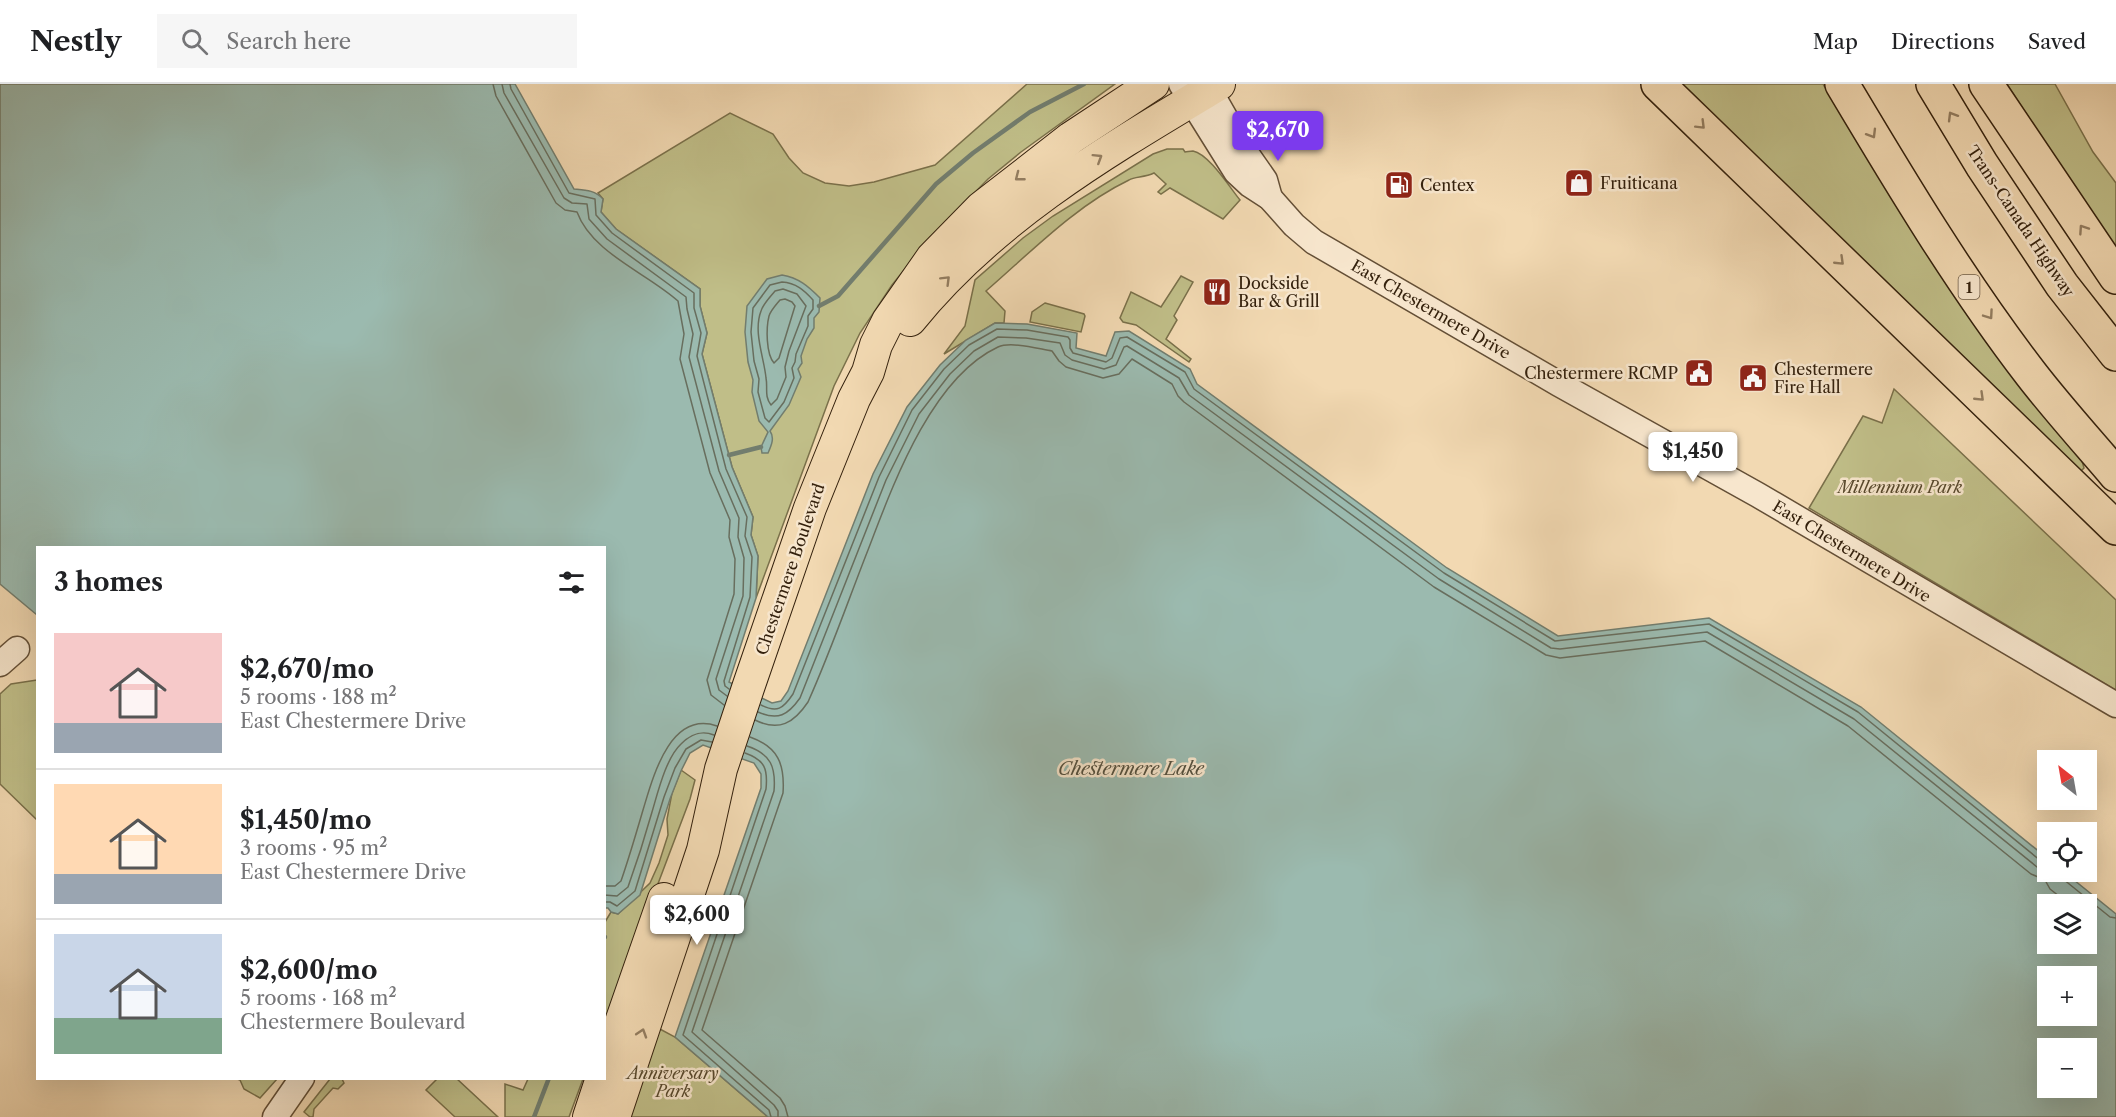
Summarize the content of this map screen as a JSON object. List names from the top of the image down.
{
  "streets": {
    "highway": ["Trans-Canada Highway", "1"],
    "main road": ["Chestermere Boulevard"],
    "street": ["East Chestermere Drive"]
  },
  "crossings": [
    ["East Chestermere Drive", "Chestermere Boulevard"]
  ],
  "water": ["Chestermere Lake"],
  "parks": ["Millennium Park", "Anniversary Park"],
  "places": {
    "shop": ["Fruiticana"],
    "fuel station": ["Centex"],
    "restaurant": ["Dockside Bar & Grill"],
    "public building": ["Chestermere RCMP", "Chestermere Fire Hall"]
  },
  "north": "top left",
  "page": {
    "header": "Nestly",
    "search": "Search here",
    "nav": ["Map", "Directions", "Saved"],
    "price": ["$2,670", "$1,450", "$2,600"],
    "heading": "3 homes",
    "list": [
      {
        "name": "$2,670/mo",
        "note": "5 rooms · 188 m² · East Chestermere Drive"
      },
      {
        "name": "$1,450/mo",
        "note": "3 rooms · 95 m² · East Chestermere Drive"
      },
      {
        "name": "$2,600/mo",
        "note": "5 rooms · 168 m² · Chestermere Boulevard"
      }
    ],
    "map_buttons": ["+", "−"]
  }
}
